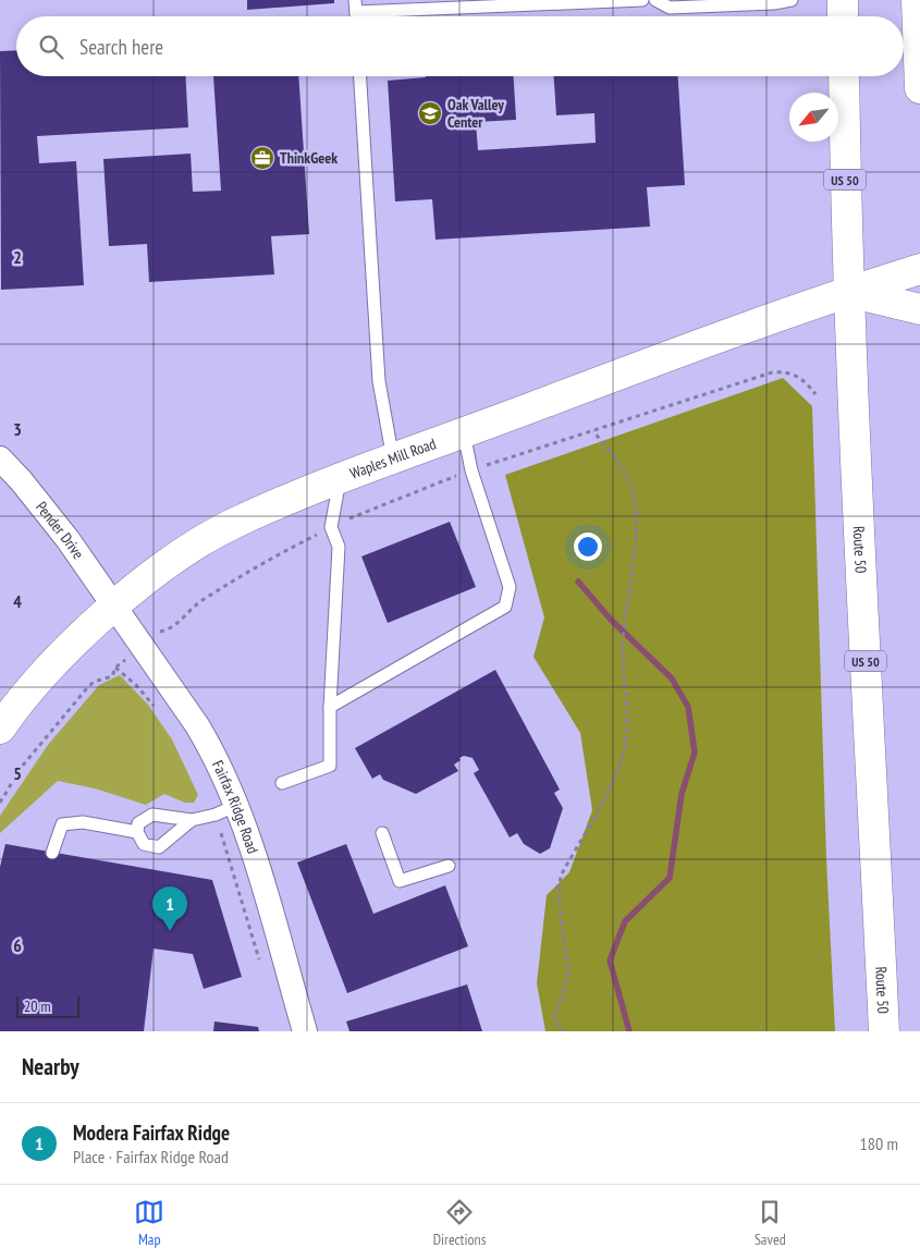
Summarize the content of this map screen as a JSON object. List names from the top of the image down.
{
  "streets": {
    "main road": ["US 50", "Waples Mill Road", "Route 50"],
    "street": ["Pender Drive", "Fairfax Ridge Road"]
  },
  "crossings": [
    ["Waples Mill Road", "Pender Drive"],
    ["Waples Mill Road", "Route 50"],
    ["Waples Mill Road", "Fairfax Ridge Road"],
    ["Pender Drive", "Fairfax Ridge Road"]
  ],
  "places": {
    "school or university": ["Oak Valley Center"],
    "office": ["ThinkGeek"]
  },
  "scale_bar": "20 m",
  "north": "bottom left",
  "page": {
    "search": "Search here",
    "pins": "1",
    "scale": "20 m",
    "heading": "Nearby",
    "list": [
      {
        "mark": "1",
        "name": "Modera Fairfax Ridge",
        "note": "Place · Fairfax Ridge Road",
        "value": "180 m"
      }
    ],
    "nav": ["Map", "Directions", "Saved"]
  },
  "grid": {
    "rows": [
      "2",
      "3",
      "4",
      "5",
      "6"
    ]
  }
}
